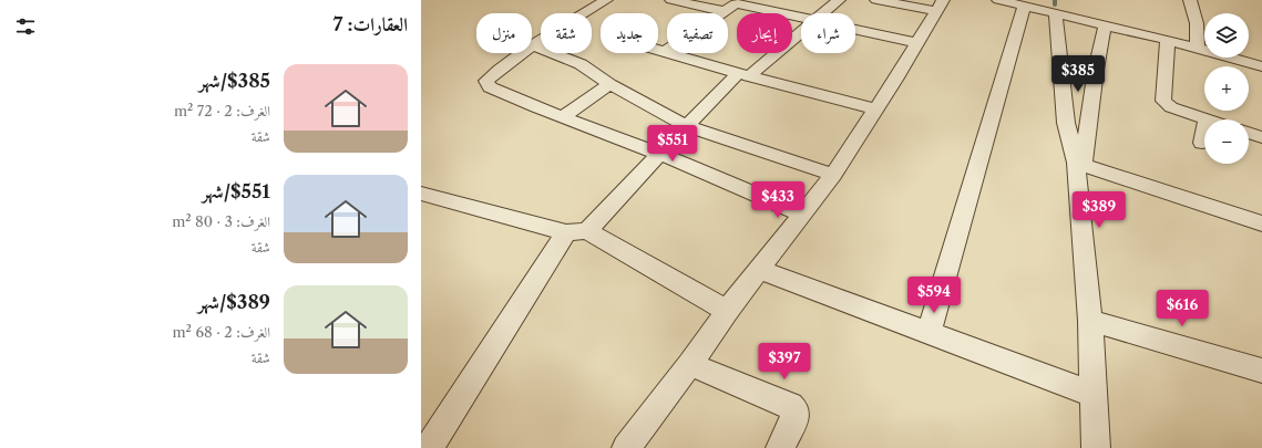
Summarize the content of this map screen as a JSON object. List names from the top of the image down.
{
  "page": {
    "heading": "العقارات: 7",
    "map_buttons": ["+", "−"],
    "chip": [
      "شراء",
      "إيجار",
      "تصفية",
      "جديد",
      "شقة",
      "منزل"
    ],
    "list": [
      {
        "name": "$385/شهر",
        "note": "الغرف: 2 · 72 m² · شقة"
      },
      {
        "name": "$551/شهر",
        "note": "الغرف: 3 · 80 m² · شقة"
      },
      {
        "name": "$389/شهر",
        "note": "الغرف: 2 · 68 m² · شقة"
      }
    ],
    "price": [
      "$385",
      "$551",
      "$433",
      "$389",
      "$594",
      "$616",
      "$397"
    ]
  }
}
